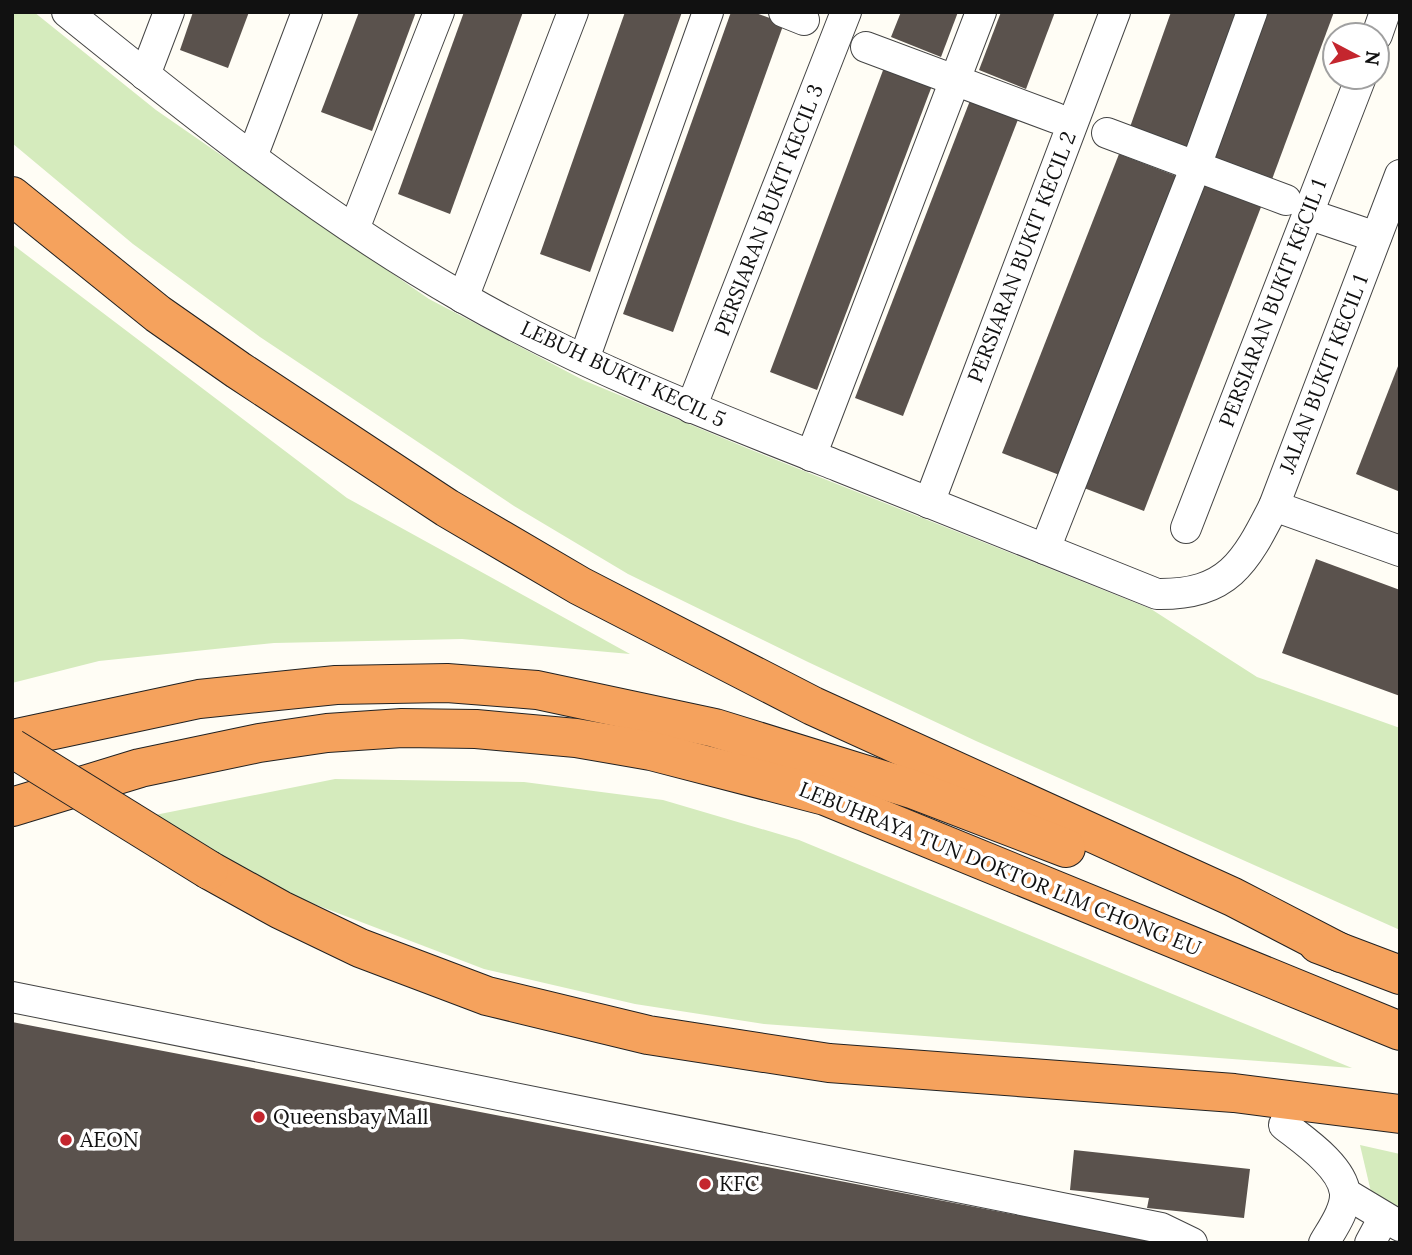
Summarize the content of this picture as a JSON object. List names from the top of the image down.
{
  "streets": {
    "highway": ["LEBUHRAYA TUN DOKTOR LIM CHONG EU"],
    "street": [
      "PERSIARAN BUKIT KECIL 3",
      "PERSIARAN BUKIT KECIL 2",
      "PERSIARAN BUKIT KECIL 1",
      "LEBUH BUKIT KECIL 5",
      "JALAN BUKIT KECIL 1"
    ]
  },
  "crossings": [
    ["PERSIARAN BUKIT KECIL 3", "LEBUH BUKIT KECIL 5"],
    ["PERSIARAN BUKIT KECIL 2", "LEBUH BUKIT KECIL 5"],
    ["LEBUH BUKIT KECIL 5", "JALAN BUKIT KECIL 1"]
  ],
  "places": ["Queensbay Mall", "AEON", "KFC"],
  "north": "right"
}
